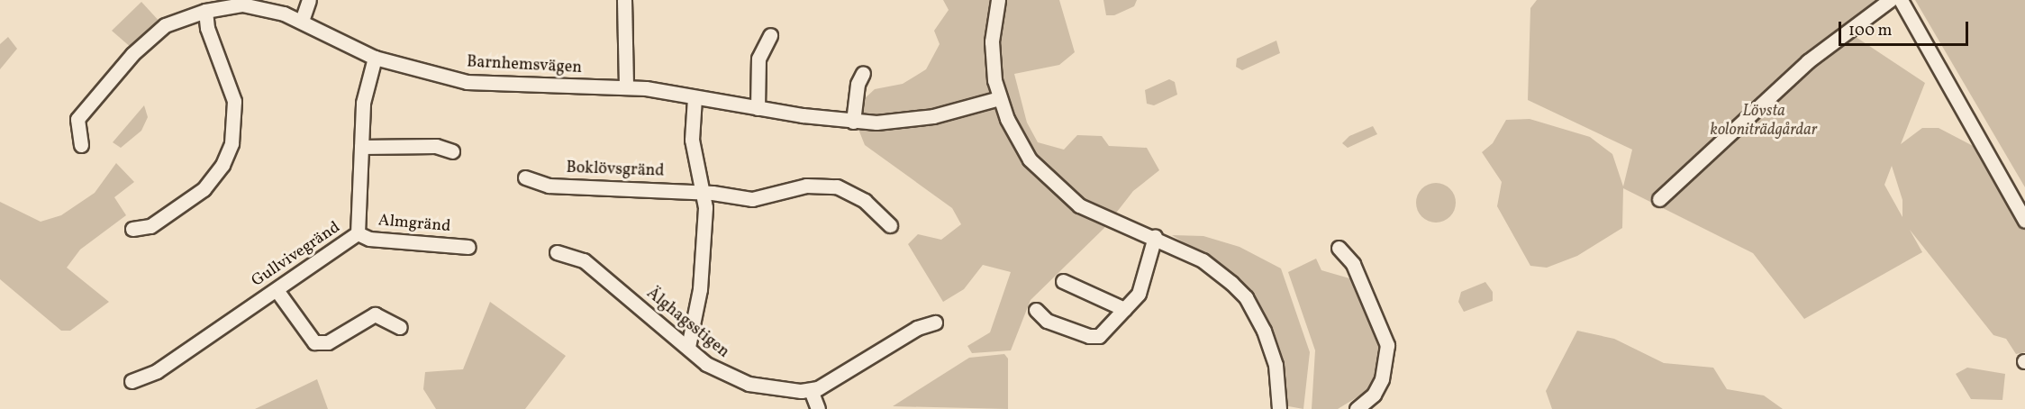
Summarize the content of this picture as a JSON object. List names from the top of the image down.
{
  "streets": {
    "street": [
      "Barnhemsvägen",
      "Boklövsgränd",
      "Almgränd",
      "Gullvivegränd",
      "Älghagsstigen"
    ]
  },
  "crossings": [
    ["Barnhemsvägen", "Gullvivegränd"],
    ["Almgränd", "Gullvivegränd"]
  ],
  "parks": ["Lövsta koloniträdgårdar"],
  "scale_bar": "100 m"
}
